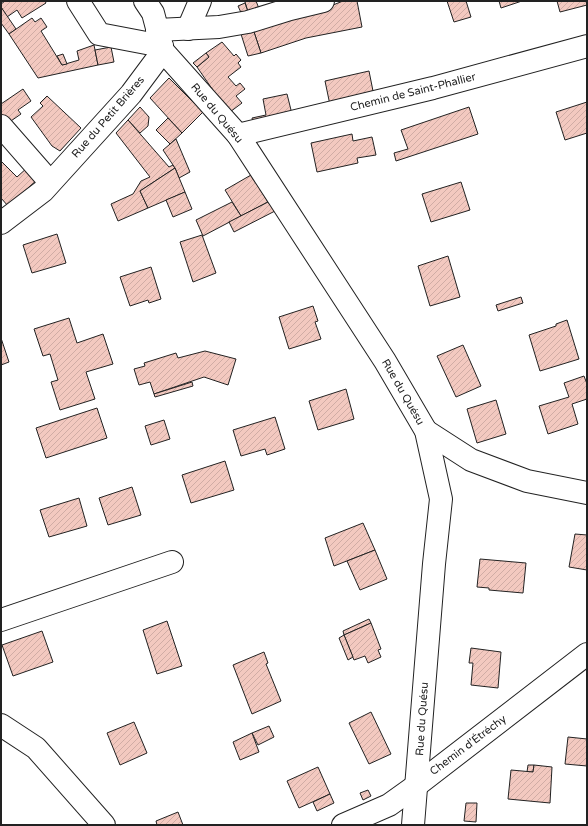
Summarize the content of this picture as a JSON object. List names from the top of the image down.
{
  "streets": {
    "street": [
      "Chemin de Saint-Phallier",
      "Rue du Quésu",
      "Rue du Petit Brières",
      "Chemin d'Étréchy"
    ]
  },
  "crossings": [
    ["Chemin de Saint-Phallier", "Rue du Quésu"],
    ["Rue du Quésu", "Rue du Petit Brières"],
    ["Rue du Quésu", "Chemin d'Étréchy"]
  ]
}
